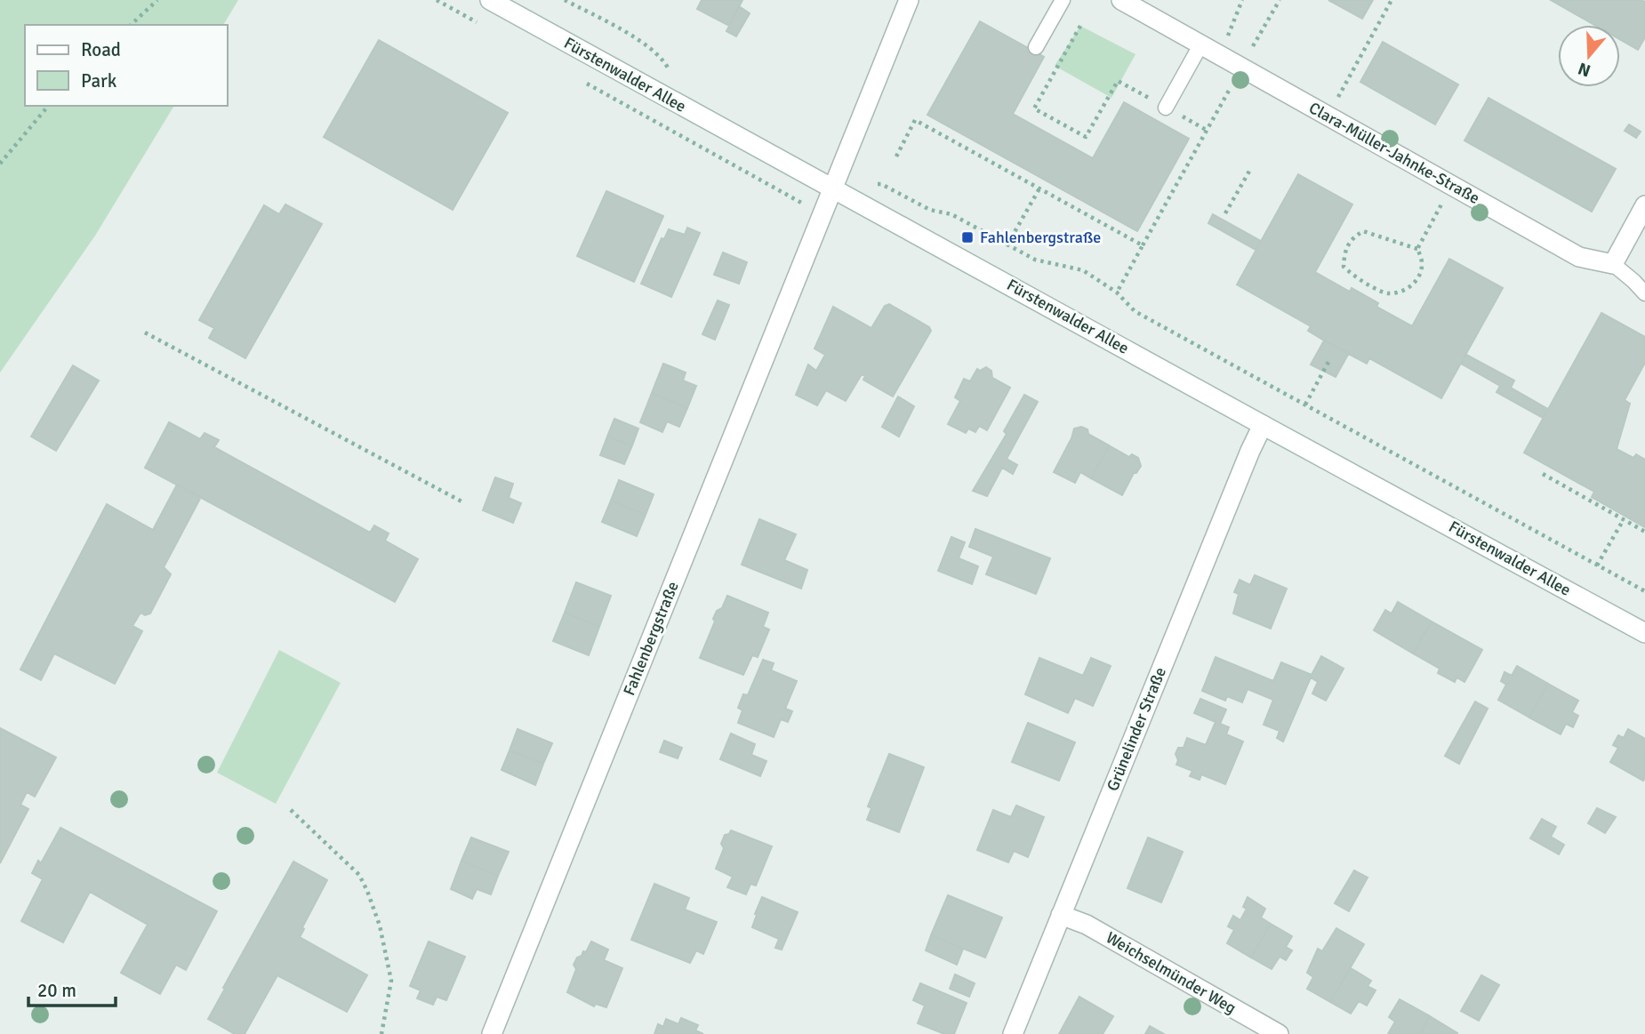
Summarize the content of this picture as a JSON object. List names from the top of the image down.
{
  "streets": {
    "street": [
      "Fürstenwalder Allee",
      "Clara-Müller-Jahnke-Straße",
      "Fahlenbergstraße",
      "Grünelinder Straße",
      "Weichselmünder Weg"
    ]
  },
  "crossings": [
    ["Fürstenwalder Allee", "Fahlenbergstraße"],
    ["Fürstenwalder Allee", "Grünelinder Straße"],
    ["Grünelinder Straße", "Weichselmünder Weg"]
  ],
  "places": {
    "transit": ["Fahlenbergstraße"]
  },
  "legend": ["Road", "Park"],
  "scale_bar": "20 m",
  "north": "bottom"
}
